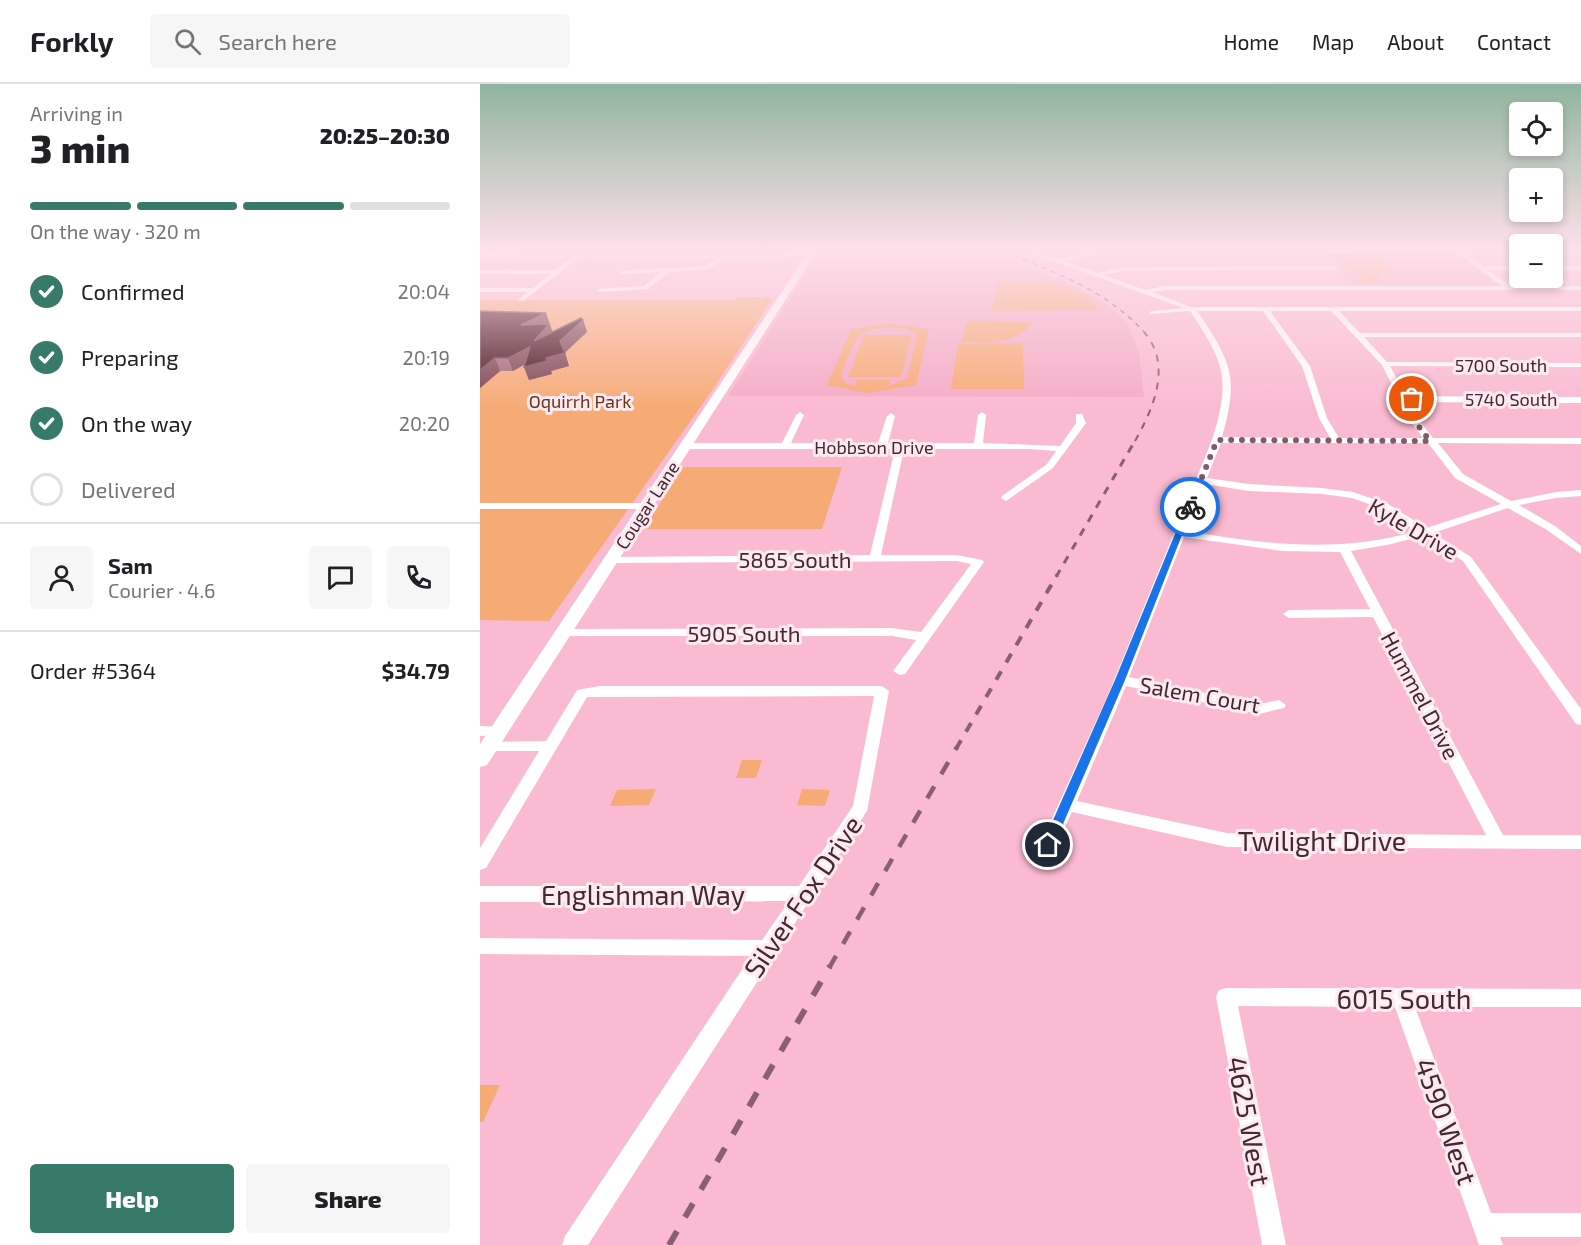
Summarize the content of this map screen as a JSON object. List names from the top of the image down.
{
  "streets": {
    "main road": ["Cougar Lane"],
    "street": [
      "5700 South",
      "5740 South",
      "Hobbson Drive",
      "Kyle Drive",
      "5865 South",
      "5905 South",
      "Salem Court",
      "Hummel Drive",
      "Twilight Drive",
      "Englishman Way",
      "Silver Fox Drive",
      "6015 South",
      "4625 West",
      "4590 West"
    ]
  },
  "crossings": [
    ["Hobbson Drive", "Cougar Lane"],
    ["Cougar Lane", "5865 South"],
    ["Cougar Lane", "5905 South"],
    ["5865 South", "5905 South"],
    ["Hummel Drive", "Twilight Drive"],
    ["Englishman Way", "Silver Fox Drive"],
    ["6015 South", "4625 West"],
    ["6015 South", "4590 West"]
  ],
  "parks": ["Oquirrh Park"],
  "page": {
    "header": "Forkly",
    "search": "Search here",
    "nav": [
      "Home",
      "Map",
      "About",
      "Contact"
    ],
    "heading": ["3 min", "Arriving in", "20:25–20:30"],
    "panel": [
      "Sam",
      "Courier · 4.6",
      "Order #5364",
      "$34.79"
    ],
    "map_buttons": ["+", "−"],
    "bar": "On the way · 320 m",
    "list": [
      ["Confirmed", "20:04"],
      ["Preparing", "20:19"],
      ["On the way", "20:20"],
      "Delivered"
    ],
    "buttons": ["Help", "Share"]
  }
}
